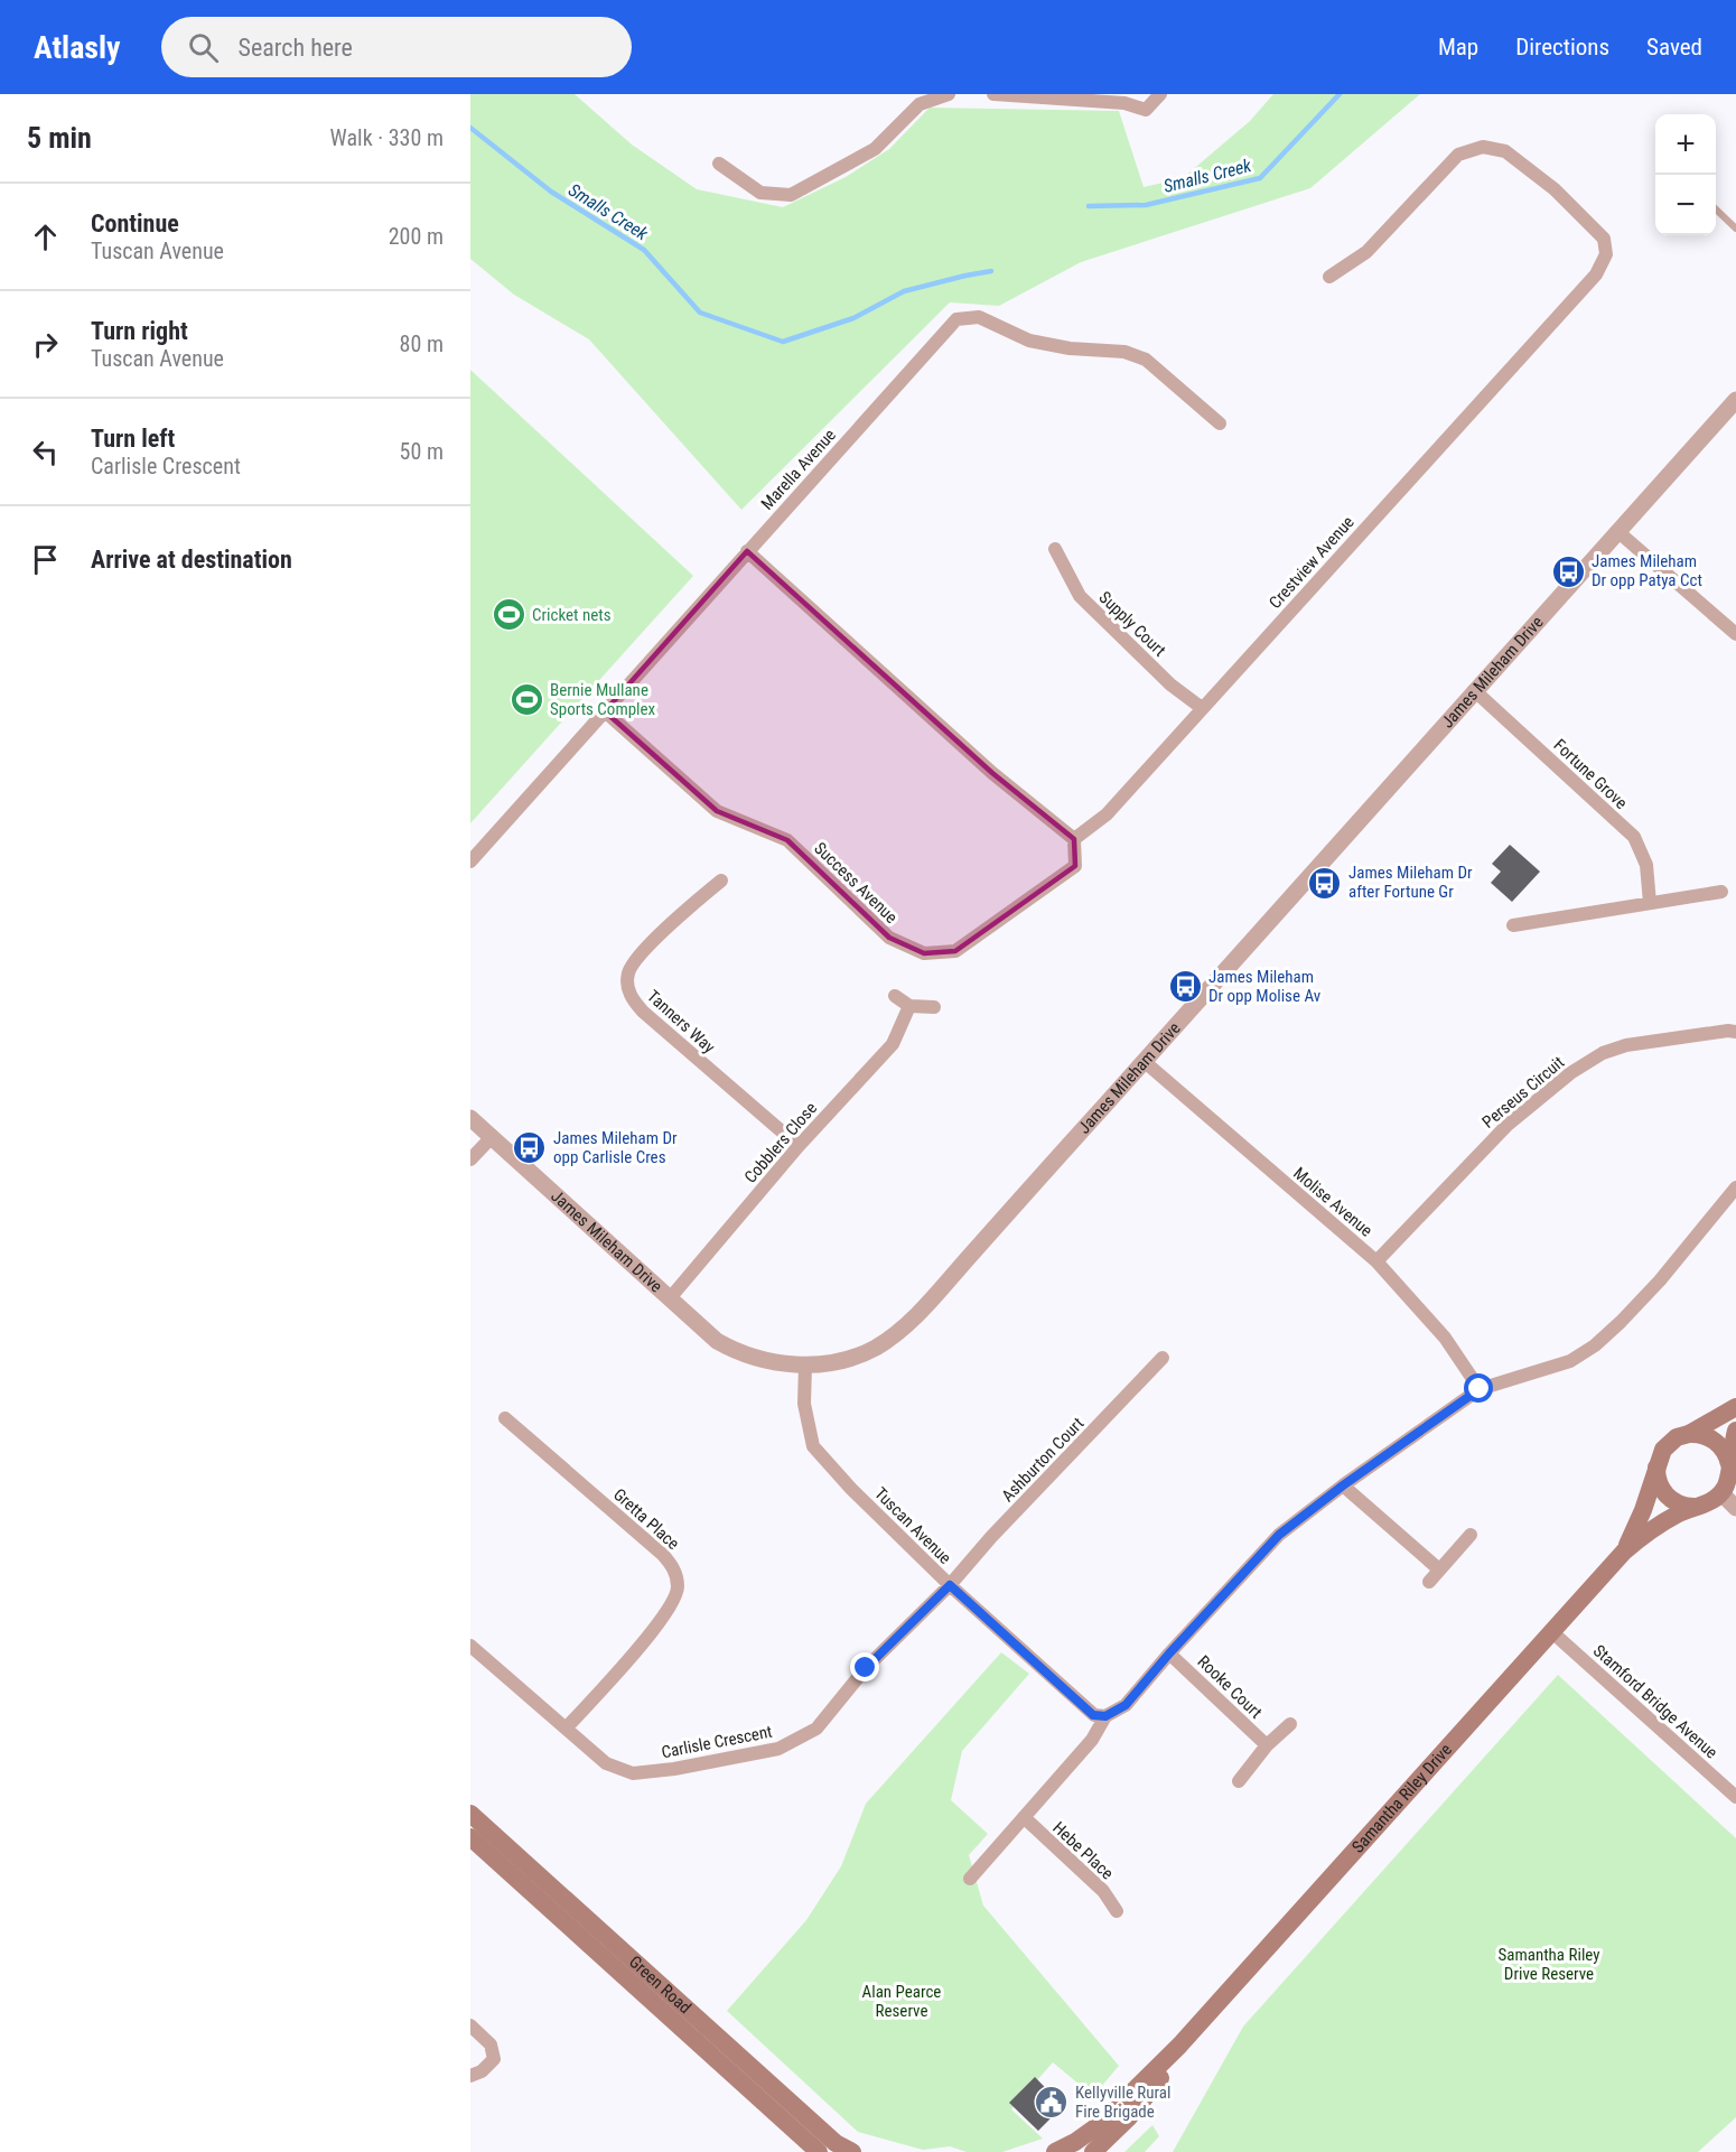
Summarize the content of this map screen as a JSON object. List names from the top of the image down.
{
  "streets": {
    "main road": ["Samantha Riley Drive", "Green Road"],
    "street": [
      "Marella Avenue",
      "Crestview Avenue",
      "Supply Court",
      "James Mileham Drive",
      "Fortune Grove",
      "Success Avenue",
      "Tanners Way",
      "Perseus Circuit",
      "Cobblers Close",
      "Molise Avenue",
      "Ashburton Court",
      "Gretta Place",
      "Tuscan Avenue",
      "Rooke Court",
      "Stamford Bridge Avenue",
      "Carlisle Crescent",
      "Hebe Place"
    ]
  },
  "crossings": [
    ["Marella Avenue", "Success Avenue"],
    ["Crestview Avenue", "Supply Court"],
    ["Crestview Avenue", "Success Avenue"],
    ["James Mileham Drive", "Fortune Grove"],
    ["James Mileham Drive", "Cobblers Close"],
    ["James Mileham Drive", "Molise Avenue"],
    ["James Mileham Drive", "Tuscan Avenue"],
    ["Tanners Way", "Cobblers Close"],
    ["Perseus Circuit", "Molise Avenue"],
    ["Ashburton Court", "Tuscan Avenue"],
    ["Ashburton Court", "Carlisle Crescent"],
    ["Gretta Place", "Carlisle Crescent"],
    ["Tuscan Avenue", "Carlisle Crescent"],
    ["Stamford Bridge Avenue", "Samantha Riley Drive"]
  ],
  "water": ["Smalls Creek"],
  "parks": ["Samantha Riley Drive Reserve", "Alan Pearce Reserve"],
  "places": {
    "bus stop": [
      "James Mileham Dr opp Patya Cct",
      "James Mileham Dr after Fortune Gr",
      "James Mileham Dr opp Molise Av",
      "James Mileham Dr opp Carlisle Cres"
    ],
    "sports": ["Cricket nets", "Bernie Mullane Sports Complex"],
    "public building": ["Kellyville Rural Fire Brigade"]
  },
  "page": {
    "header": "Atlasly",
    "search": "Search here",
    "nav": ["Map", "Directions", "Saved"],
    "heading": ["5 min", "Walk · 330 m"],
    "map_buttons": ["+", "−"],
    "list": [
      ["Continue", "Tuscan Avenue", "200 m"],
      ["Turn right", "Tuscan Avenue", "80 m"],
      ["Turn left", "Carlisle Crescent", "50 m"],
      "Arrive at destination"
    ]
  }
}
